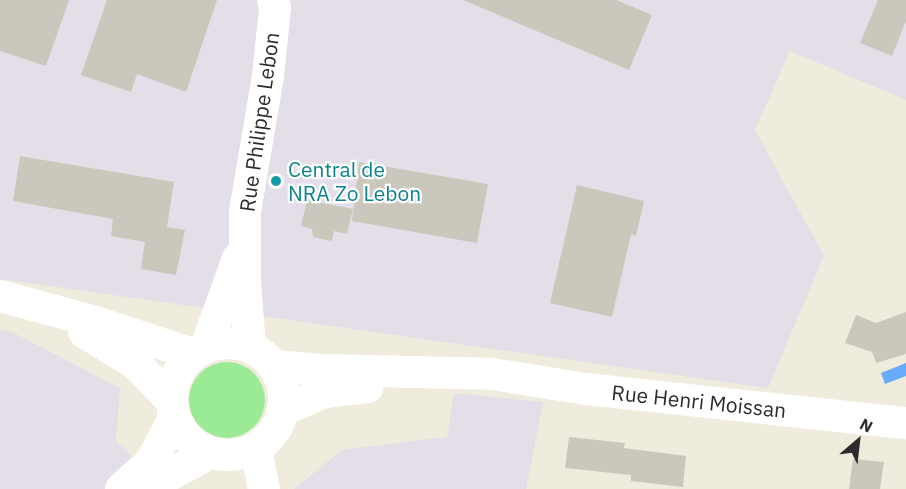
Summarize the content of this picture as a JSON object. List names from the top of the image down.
{
  "streets": {
    "street": ["Rue Philippe Lebon", "Rue Henri Moissan"]
  },
  "crossings": [
    ["Rue Philippe Lebon", "Rue Henri Moissan"]
  ],
  "places": ["Central de NRA Zo Lebon"],
  "north": "top right"
}
